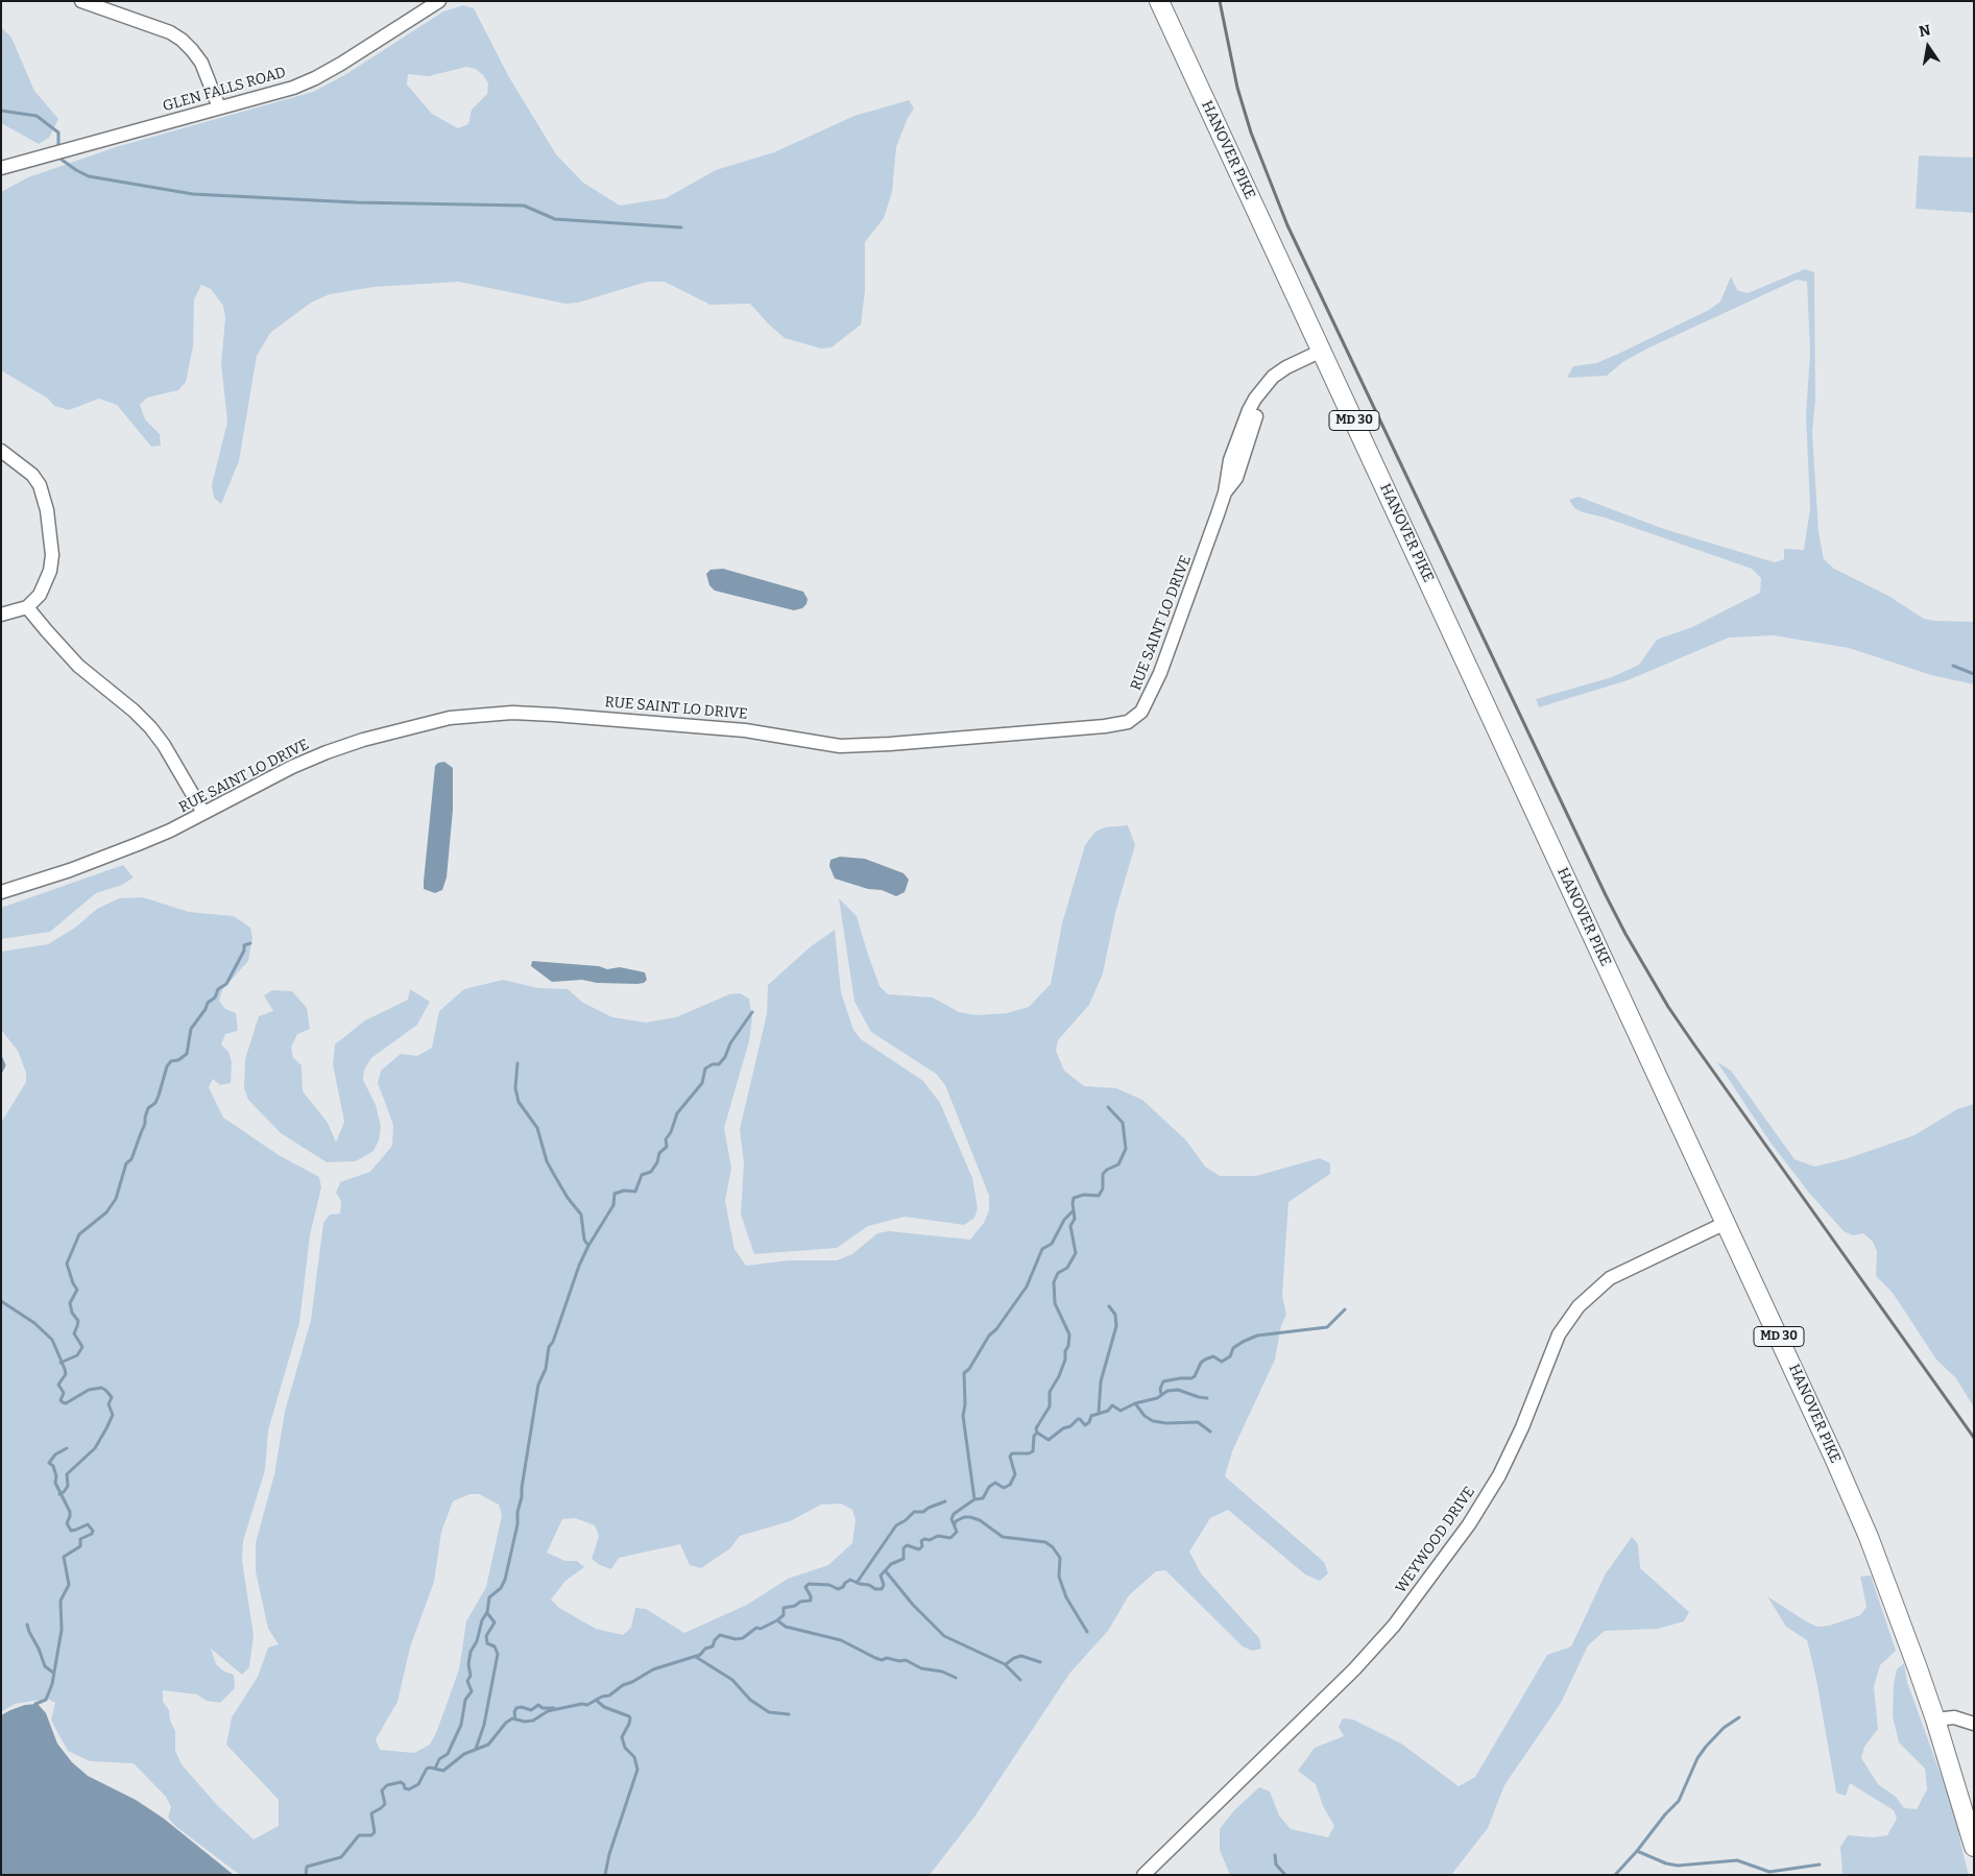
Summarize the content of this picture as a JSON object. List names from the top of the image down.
{
  "streets": {
    "highway": ["HANOVER PIKE", "MD 30"],
    "street": ["GLEN FALLS ROAD", "RUE SAINT LO DRIVE", "WEYWOOD DRIVE"]
  },
  "crossings": [
    ["HANOVER PIKE", "RUE SAINT LO DRIVE"],
    ["HANOVER PIKE", "WEYWOOD DRIVE"]
  ],
  "north": "top"
}
